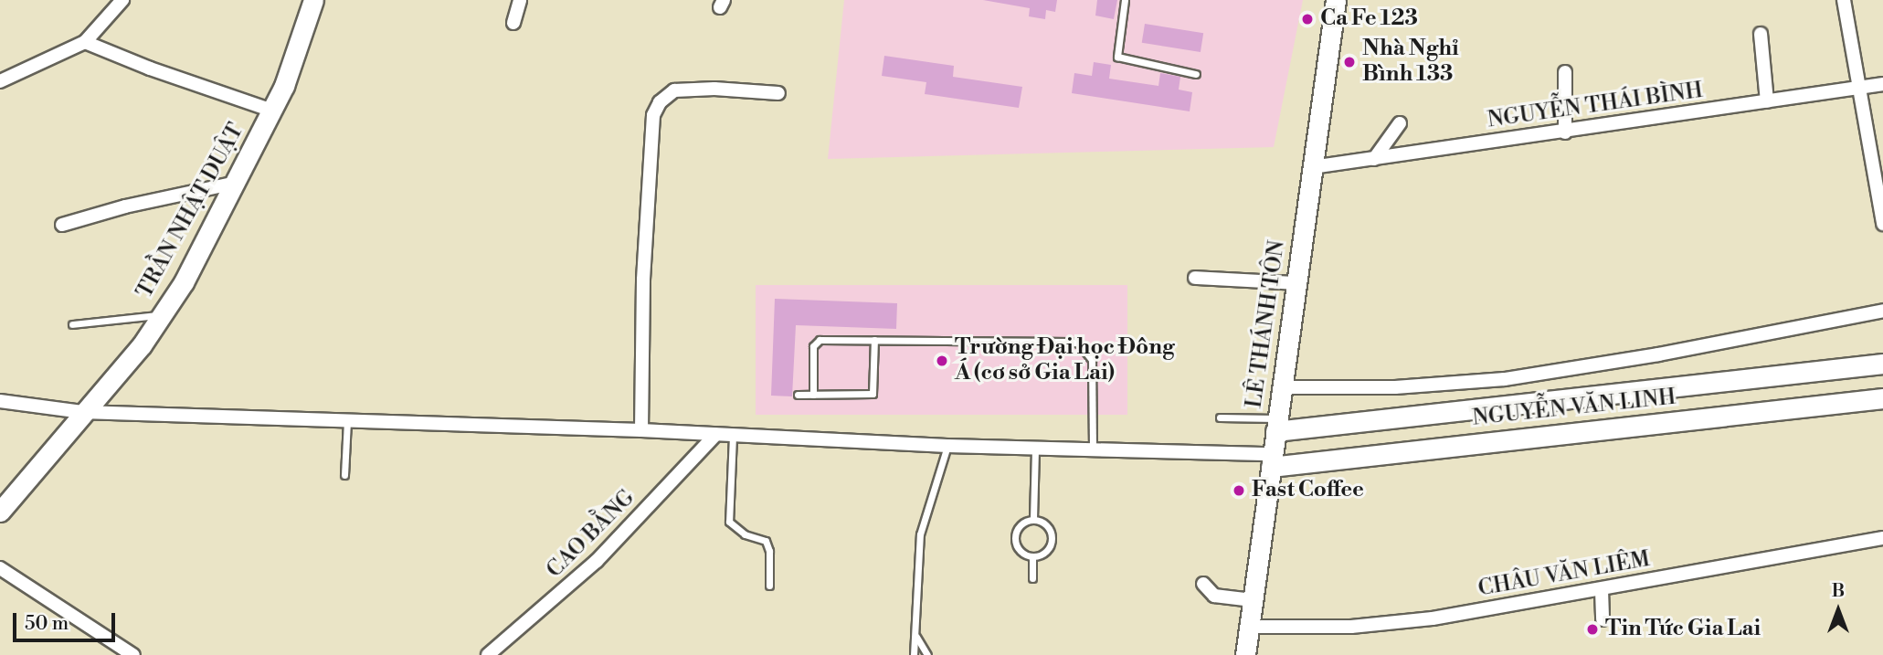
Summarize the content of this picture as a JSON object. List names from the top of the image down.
{
  "streets": {
    "street": [
      "NGUYỄN THÁI BÌNH",
      "TRẦN NHẬT DUẬT",
      "LÊ THÁNH TÔN",
      "NGUYỄN VĂN LINH",
      "CAO BẰNG",
      "CHÂU VĂN LIÊM"
    ]
  },
  "crossings": [
    ["NGUYỄN THÁI BÌNH", "LÊ THÁNH TÔN"],
    ["LÊ THÁNH TÔN", "NGUYỄN VĂN LINH"],
    ["LÊ THÁNH TÔN", "CHÂU VĂN LIÊM"]
  ],
  "places": [
    "Ca Fe 123",
    "Nhà Nghỉ Bình 133",
    "Trường Đại học Đông Á (cơ sở Gia Lai)",
    "Fast Coffee",
    "Tin Tức Gia Lai"
  ],
  "scale_bar": "50 m",
  "north": "top"
}
